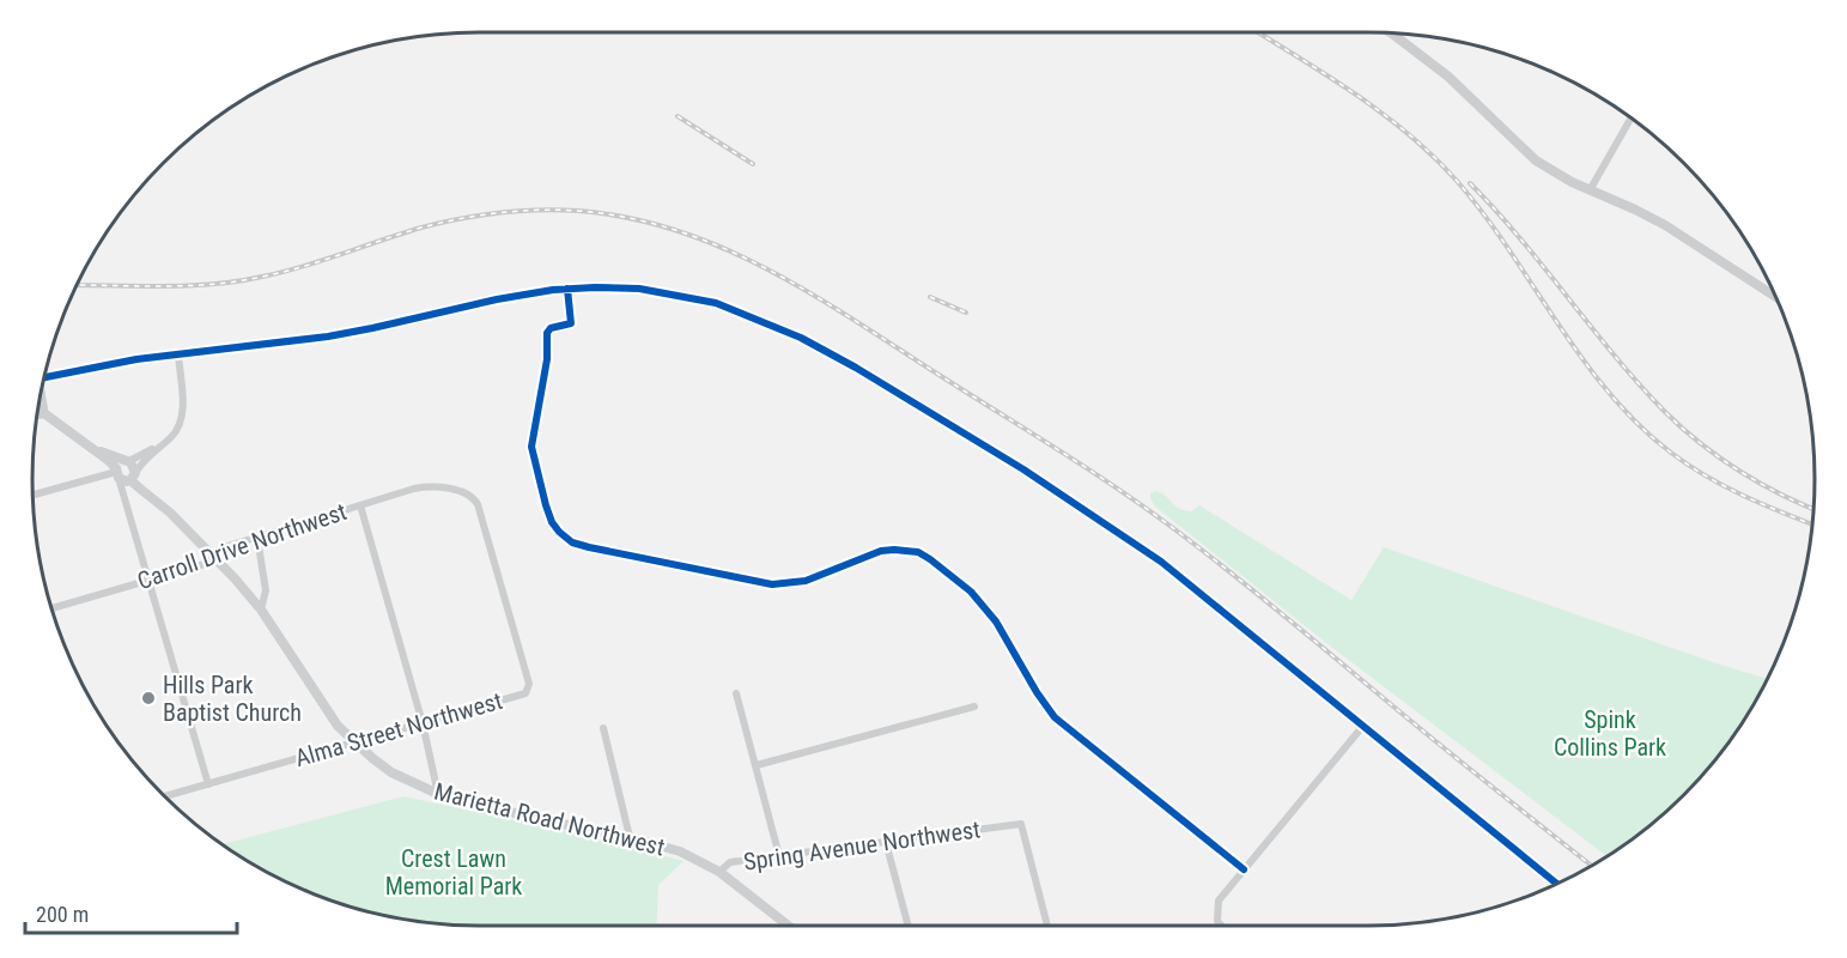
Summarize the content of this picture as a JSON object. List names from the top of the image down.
{
  "streets": {
    "main road": ["Marietta Road Northwest"],
    "street": ["Carroll Drive Northwest", "Alma Street Northwest", "Spring Avenue Northwest"]
  },
  "crossings": [
    ["Carroll Drive Northwest", "Alma Street Northwest"],
    ["Carroll Drive Northwest", "Marietta Road Northwest"],
    ["Alma Street Northwest", "Marietta Road Northwest"],
    ["Marietta Road Northwest", "Spring Avenue Northwest"]
  ],
  "parks": ["Spink Collins Park", "Crest Lawn Memorial Park"],
  "places": ["Hills Park Baptist Church"],
  "scale_bar": "200 m"
}
